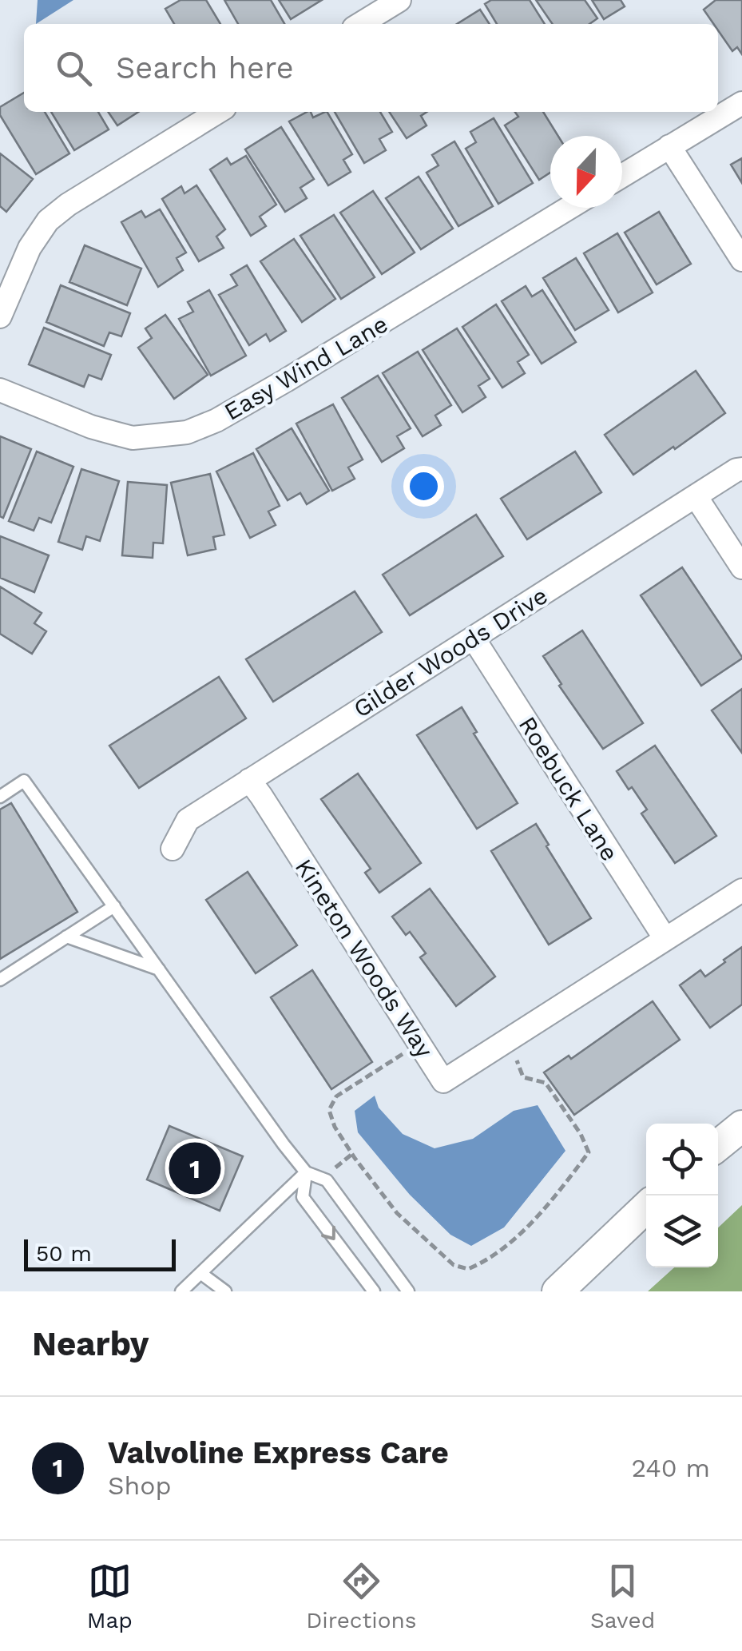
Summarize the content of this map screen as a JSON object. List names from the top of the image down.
{
  "streets": {
    "street": [
      "Easy Wind Lane",
      "Gilder Woods Drive",
      "Roebuck Lane",
      "Kineton Woods Way"
    ]
  },
  "crossings": [
    ["Gilder Woods Drive", "Roebuck Lane"],
    ["Gilder Woods Drive", "Kineton Woods Way"],
    ["Roebuck Lane", "Kineton Woods Way"]
  ],
  "scale_bar": "50 m",
  "north": "bottom",
  "page": {
    "search": "Search here",
    "pins": "1",
    "scale": "50 m",
    "heading": "Nearby",
    "list": [
      {
        "mark": "1",
        "name": "Valvoline Express Care",
        "note": "Shop",
        "value": "240 m"
      }
    ],
    "nav": ["Map", "Directions", "Saved"]
  }
}
